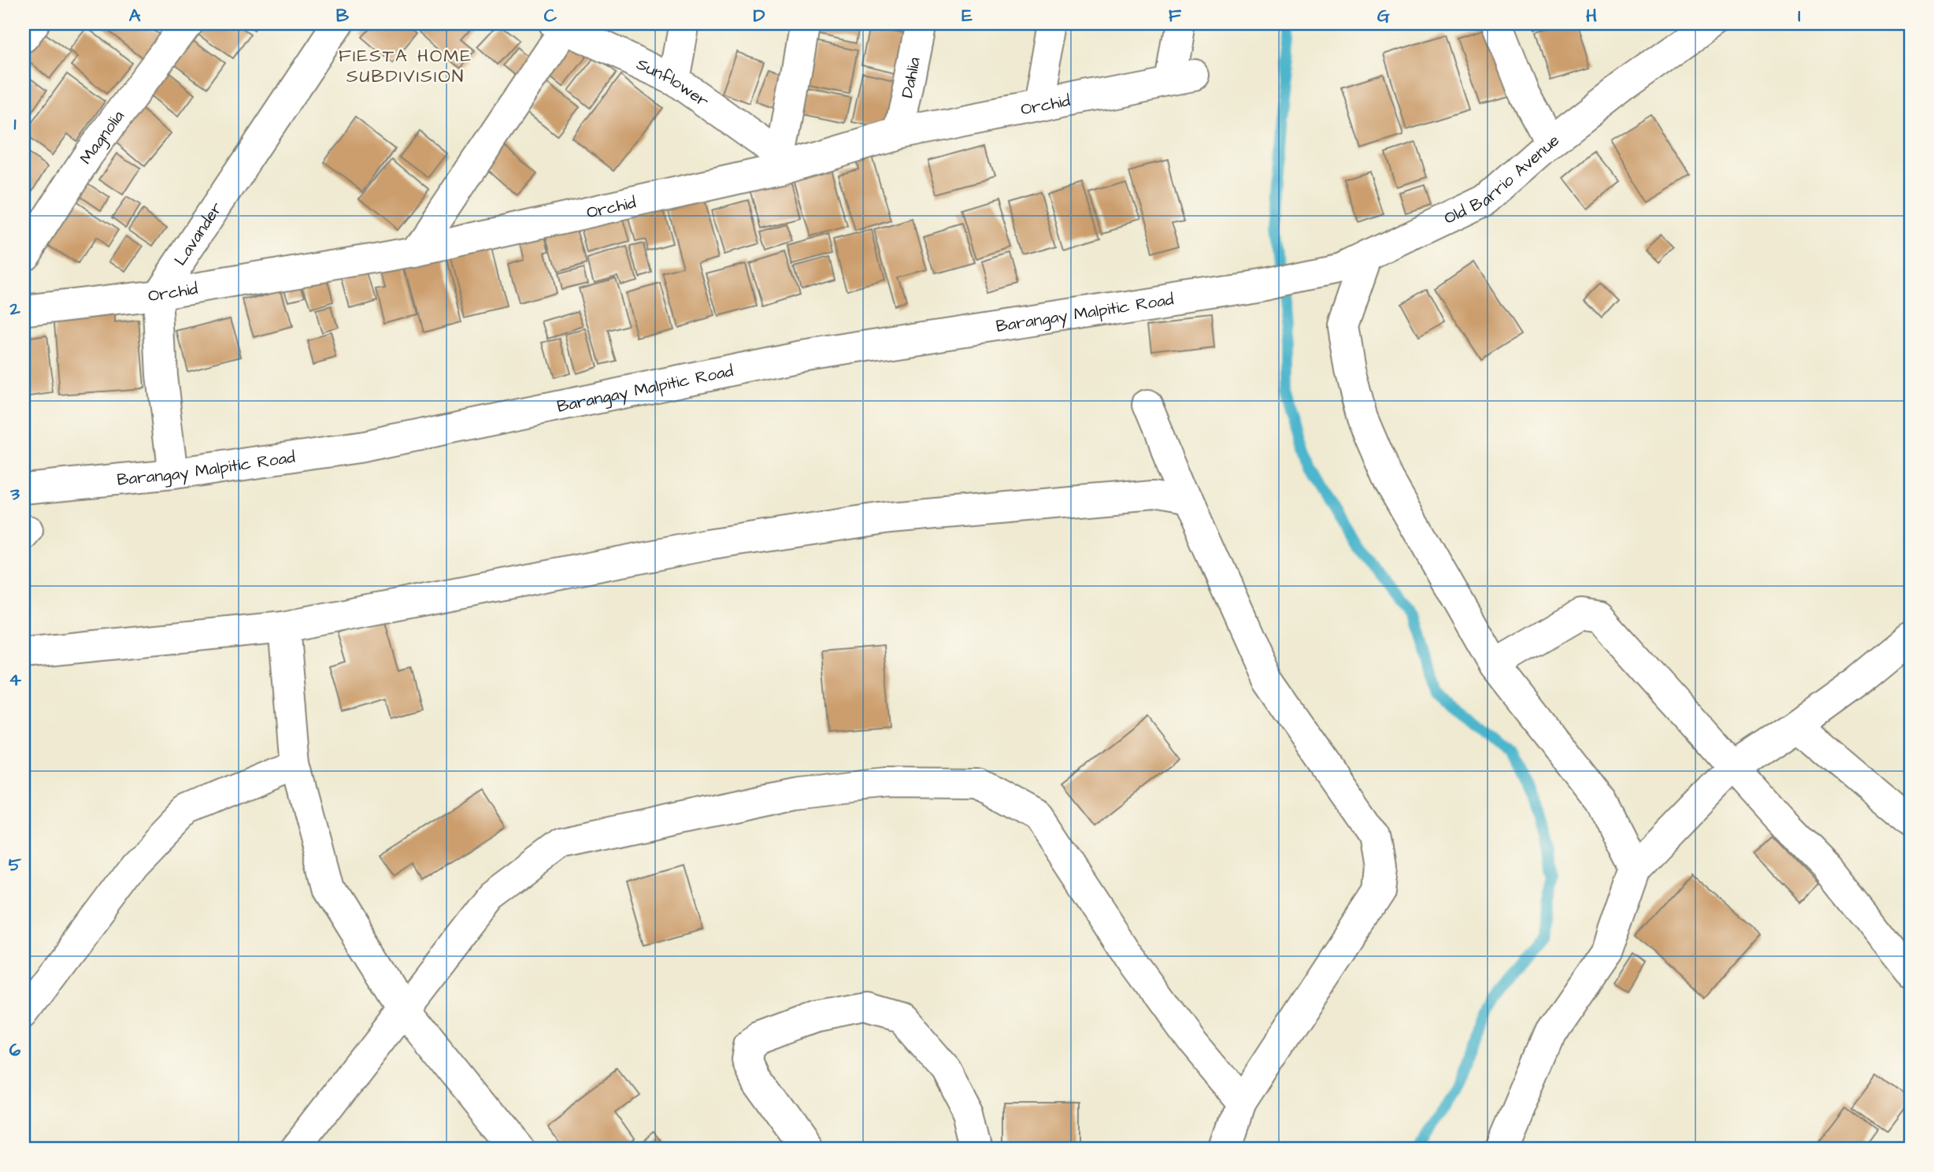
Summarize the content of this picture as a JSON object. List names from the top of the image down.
{
  "streets": {
    "street": [
      "Dahlia",
      "Sunflower",
      "Orchid",
      "Magnolia",
      "Old Barrio Avenue",
      "Lavander",
      "Barangay Malpitic Road"
    ]
  },
  "crossings": [
    ["Dahlia", "Orchid"],
    ["Sunflower", "Orchid"],
    ["Orchid", "Lavander"],
    ["Old Barrio Avenue", "Barangay Malpitic Road"]
  ],
  "districts": ["FIESTA HOME SUBDIVISION"],
  "grid": {
    "columns": [
      "A",
      "B",
      "C",
      "D",
      "E",
      "F",
      "G",
      "H",
      "I"
    ],
    "rows": [
      "1",
      "2",
      "3",
      "4",
      "5",
      "6"
    ]
  }
}
